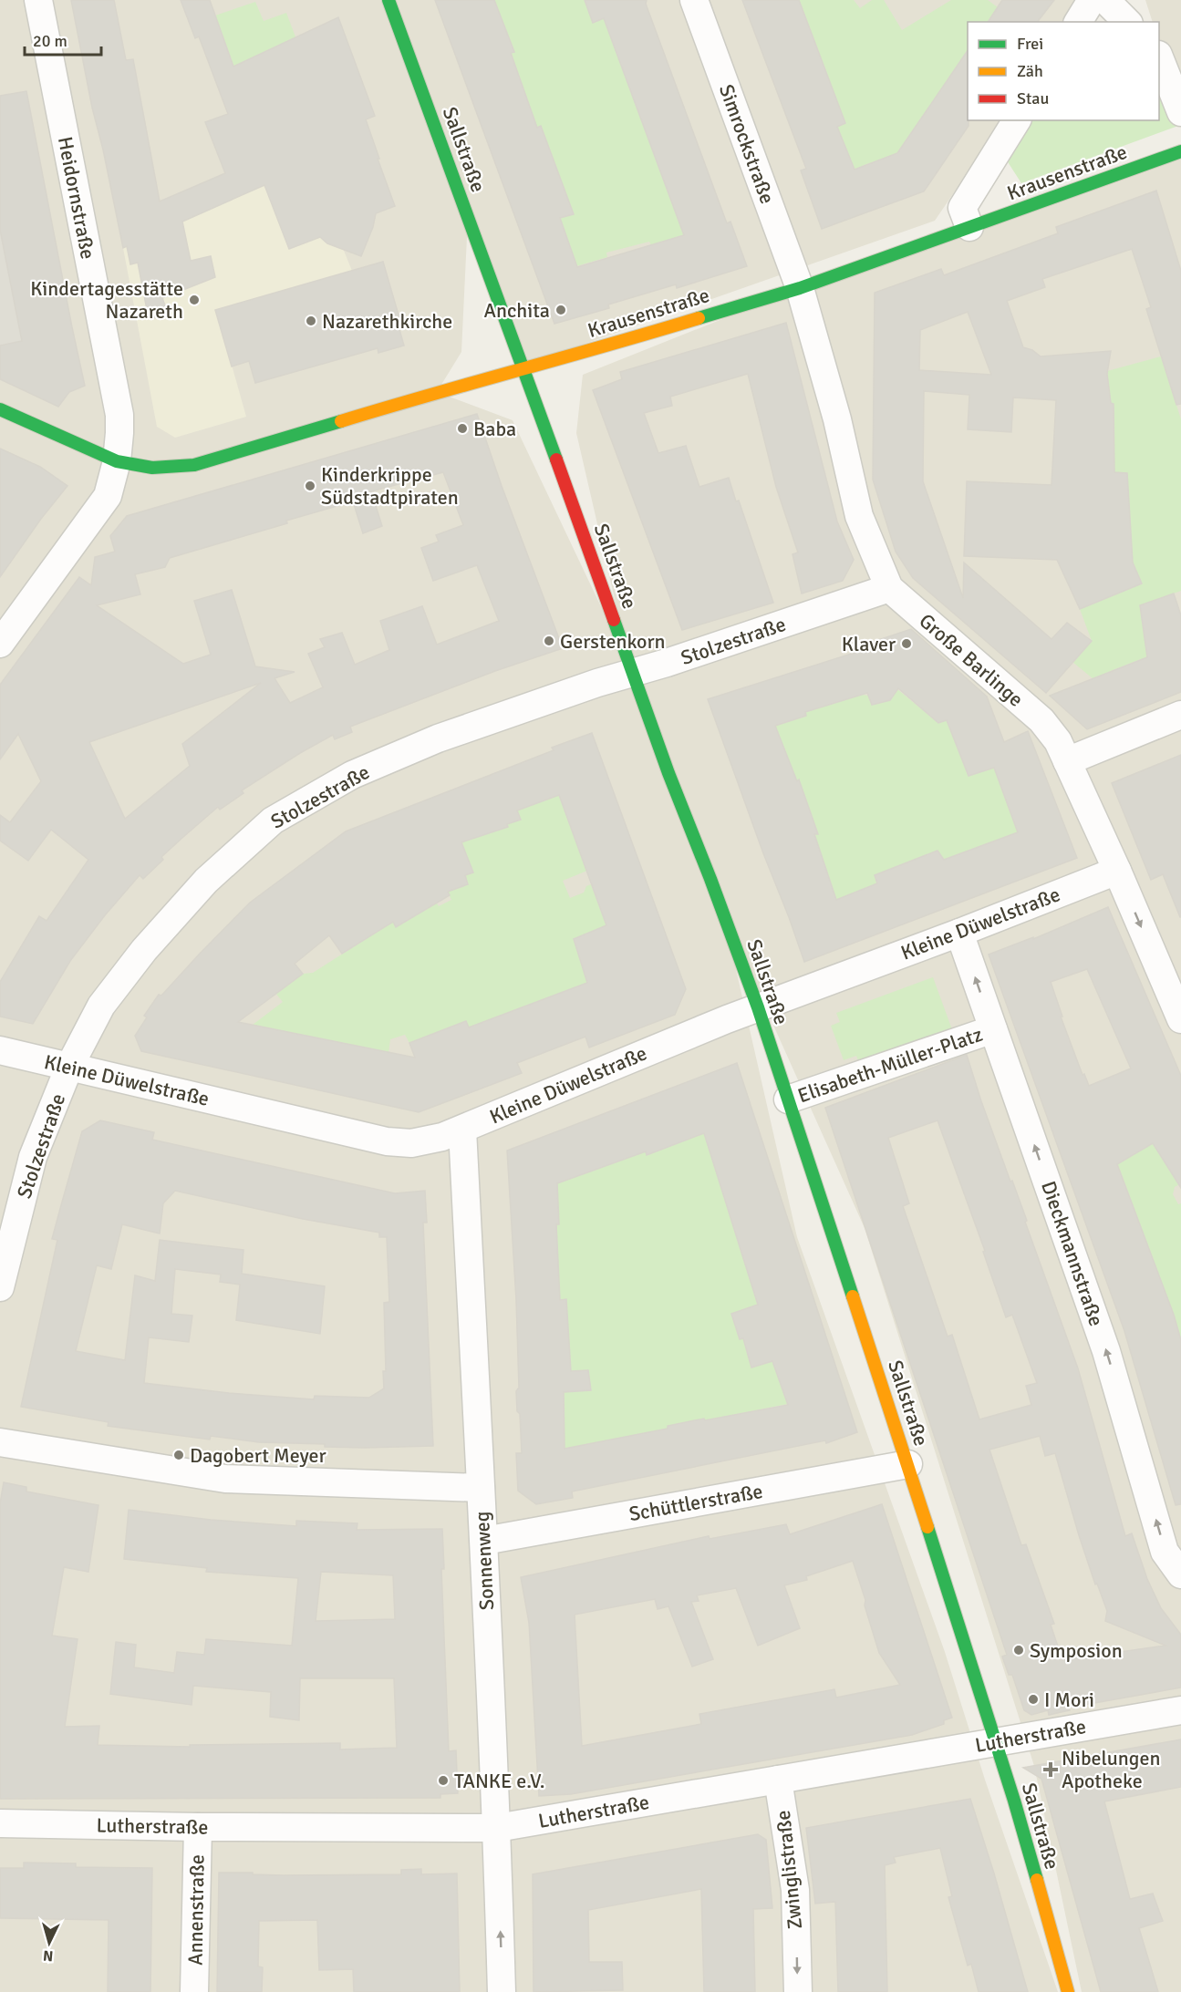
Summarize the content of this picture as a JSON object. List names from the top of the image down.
{
  "streets": {
    "street": [
      "Simrockstraße",
      "Sallstraße",
      "Krausenstraße",
      "Heidornstraße",
      "Stolzestraße",
      "Große Barlinge",
      "Kleine Düwelstraße",
      "Elisabeth-Müller-Platz",
      "Dieckmannstraße",
      "Schüttlerstraße",
      "Sonnenweg",
      "Lutherstraße",
      "Zwinglistraße",
      "Annenstraße"
    ]
  },
  "crossings": [
    ["Simrockstraße", "Krausenstraße"],
    ["Simrockstraße", "Große Barlinge"],
    ["Sallstraße", "Krausenstraße"],
    ["Sallstraße", "Stolzestraße"],
    ["Sallstraße", "Kleine Düwelstraße"],
    ["Sallstraße", "Elisabeth-Müller-Platz"],
    ["Sallstraße", "Schüttlerstraße"],
    ["Sallstraße", "Lutherstraße"],
    ["Krausenstraße", "Heidornstraße"],
    ["Krausenstraße", "Große Barlinge"],
    ["Stolzestraße", "Große Barlinge"],
    ["Stolzestraße", "Kleine Düwelstraße"],
    ["Große Barlinge", "Kleine Düwelstraße"],
    ["Kleine Düwelstraße", "Dieckmannstraße"],
    ["Kleine Düwelstraße", "Sonnenweg"],
    ["Elisabeth-Müller-Platz", "Dieckmannstraße"],
    ["Schüttlerstraße", "Sonnenweg"],
    ["Sonnenweg", "Lutherstraße"],
    ["Lutherstraße", "Zwinglistraße"],
    ["Lutherstraße", "Annenstraße"]
  ],
  "one_way": ["Dieckmannstraße", "Zwinglistraße"],
  "places": {
    "other": [
      "Kindertagesstätte Nazareth",
      "Anchita",
      "Nazarethkirche",
      "Baba",
      "Kinderkrippe Südstadtpiraten",
      "Gerstenkorn",
      "Klaver",
      "Dagobert Meyer",
      "Symposion",
      "I Mori",
      "TANKE e.V."
    ],
    "health": ["Nibelungen Apotheke"]
  },
  "legend": ["Frei", "Zäh", "Stau"],
  "scale_bar": "20 m",
  "north": "bottom"
}
